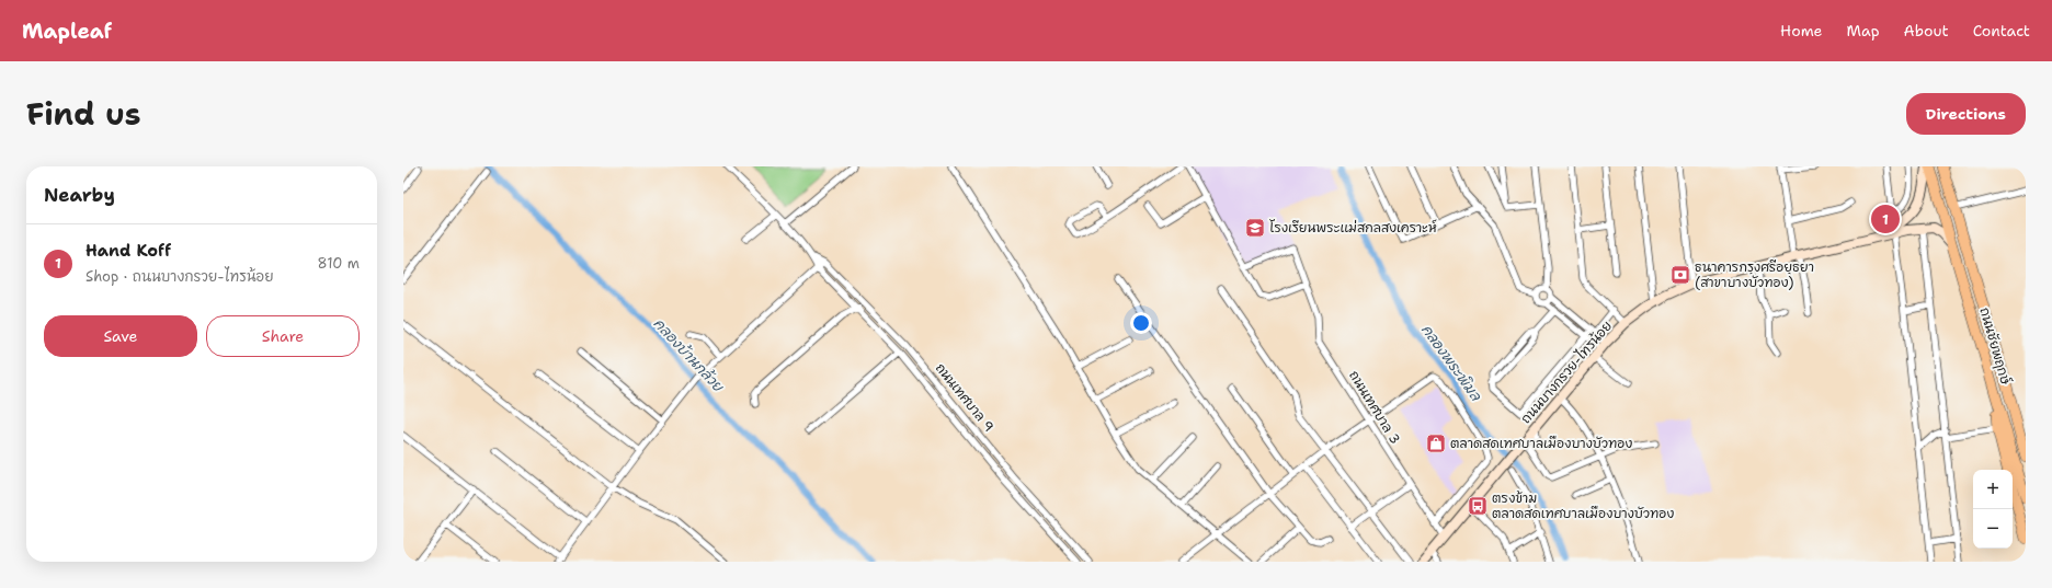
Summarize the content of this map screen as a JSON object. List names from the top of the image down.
{
  "streets": {
    "main road": ["ถนนชัยพฤกษ์", "ถนนบางกรวย-ไทรน้อย"],
    "street": ["ถนนเทศบาล 9", "ถนนเทศบาล 3"]
  },
  "crossings": [
    ["ถนนชัยพฤกษ์", "ถนนบางกรวย-ไทรน้อย"],
    ["ถนนบางกรวย-ไทรน้อย", "ถนนเทศบาล 3"]
  ],
  "water": ["คลองบ้านกล้วย", "คลองพระพิมล"],
  "places": {
    "school or university": ["โรงเรียนพระแม่สกลสงเคราะห์"],
    "bank": ["ธนาคารกรุงศรีอยุธยา (สาขาบางบัวทอง)"],
    "shop": ["ตลาดสดเทศบาลเมืองบางบัวทอง"],
    "bus stop": ["ตรงข้าม ตลาดสดเทศบาลเมืองบางบัวทอง"]
  },
  "page": {
    "header": "Mapleaf",
    "nav": [
      "Home",
      "Map",
      "About",
      "Contact"
    ],
    "title": "Find us",
    "buttons": [
      "Directions",
      ["Save", "Share"]
    ],
    "heading": "Nearby",
    "pins": "1",
    "list": [
      {
        "mark": "1",
        "name": "Hand Koff",
        "note": "Shop · ถนนบางกรวย-ไทรน้อย",
        "value": "810 m"
      }
    ],
    "map_buttons": ["+", "−"]
  }
}
